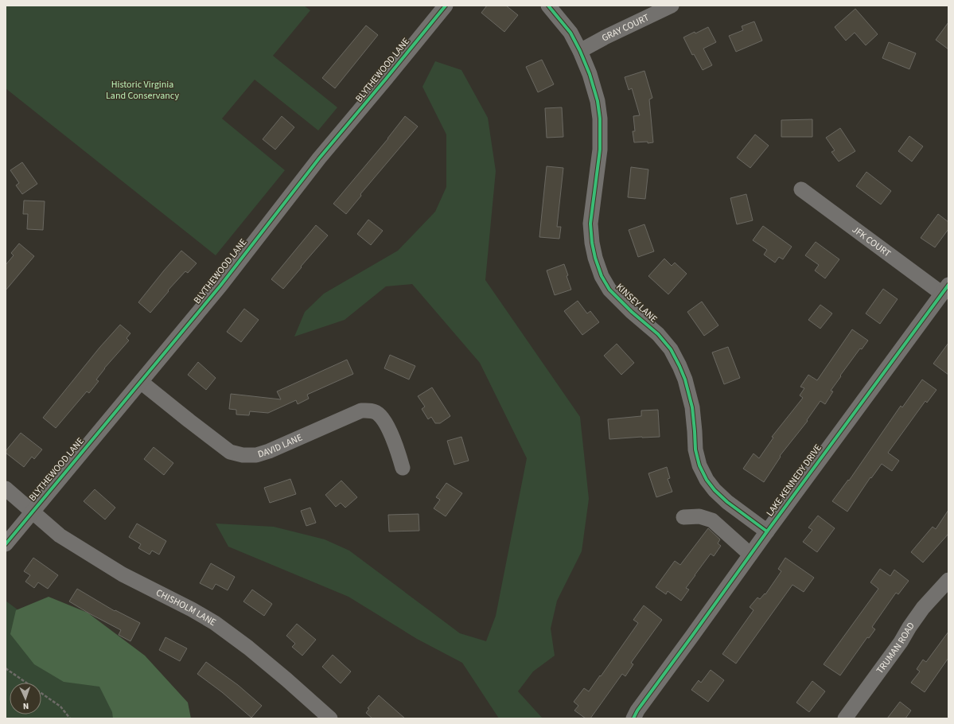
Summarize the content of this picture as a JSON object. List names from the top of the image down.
{
  "streets": {
    "street": [
      "GRAY COURT",
      "BLYTHEWOOD LANE",
      "JFK COURT",
      "KINSEY LANE",
      "DAVID LANE",
      "LAKE KENNEDY DRIVE",
      "CHISHOLM LANE",
      "TRUMAN ROAD"
    ]
  },
  "crossings": [
    ["GRAY COURT", "KINSEY LANE"],
    ["BLYTHEWOOD LANE", "DAVID LANE"],
    ["BLYTHEWOOD LANE", "CHISHOLM LANE"],
    ["JFK COURT", "LAKE KENNEDY DRIVE"],
    ["KINSEY LANE", "LAKE KENNEDY DRIVE"]
  ],
  "parks": ["Historic Virginia Land Conservancy"],
  "north": "bottom"
}
